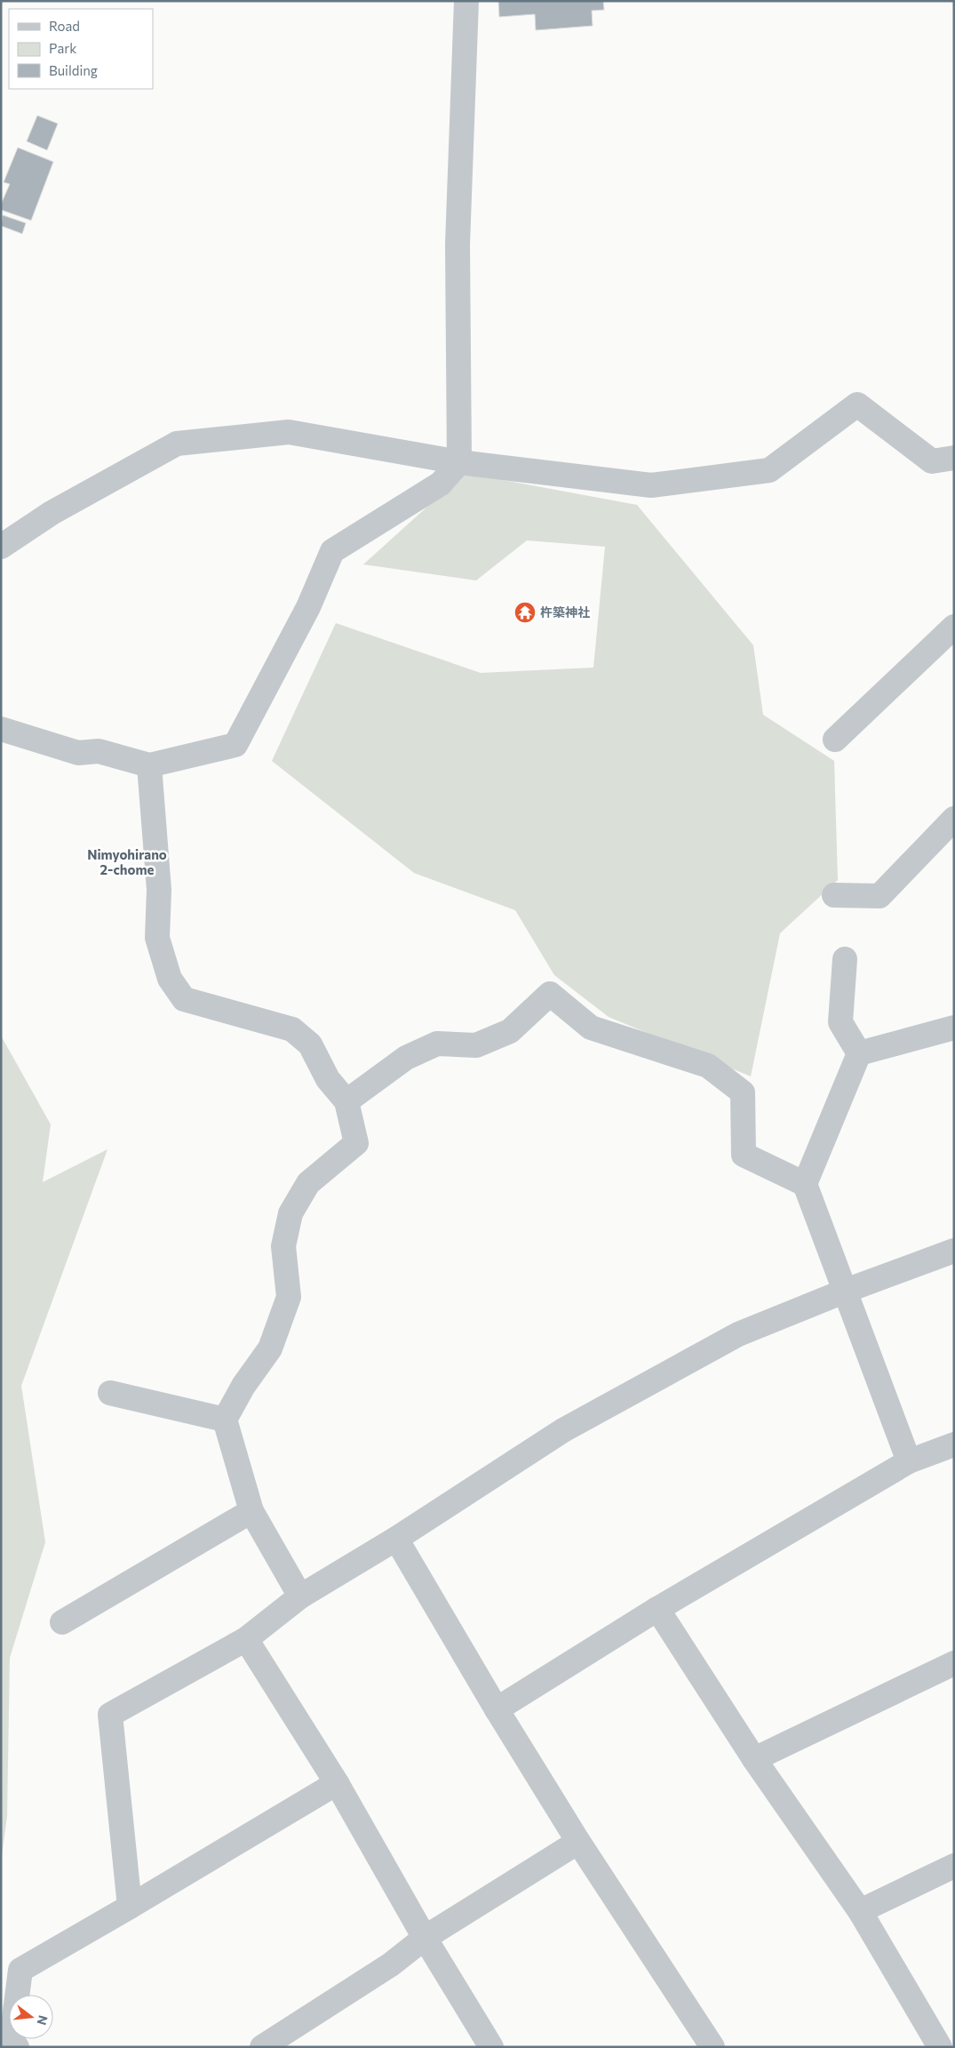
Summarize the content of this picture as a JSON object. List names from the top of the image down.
{
  "districts": ["Nimyohirano 2-chome"],
  "places": {
    "temple": ["杵築神社"]
  },
  "legend": ["Road", "Park", "Building"],
  "north": "right"
}
